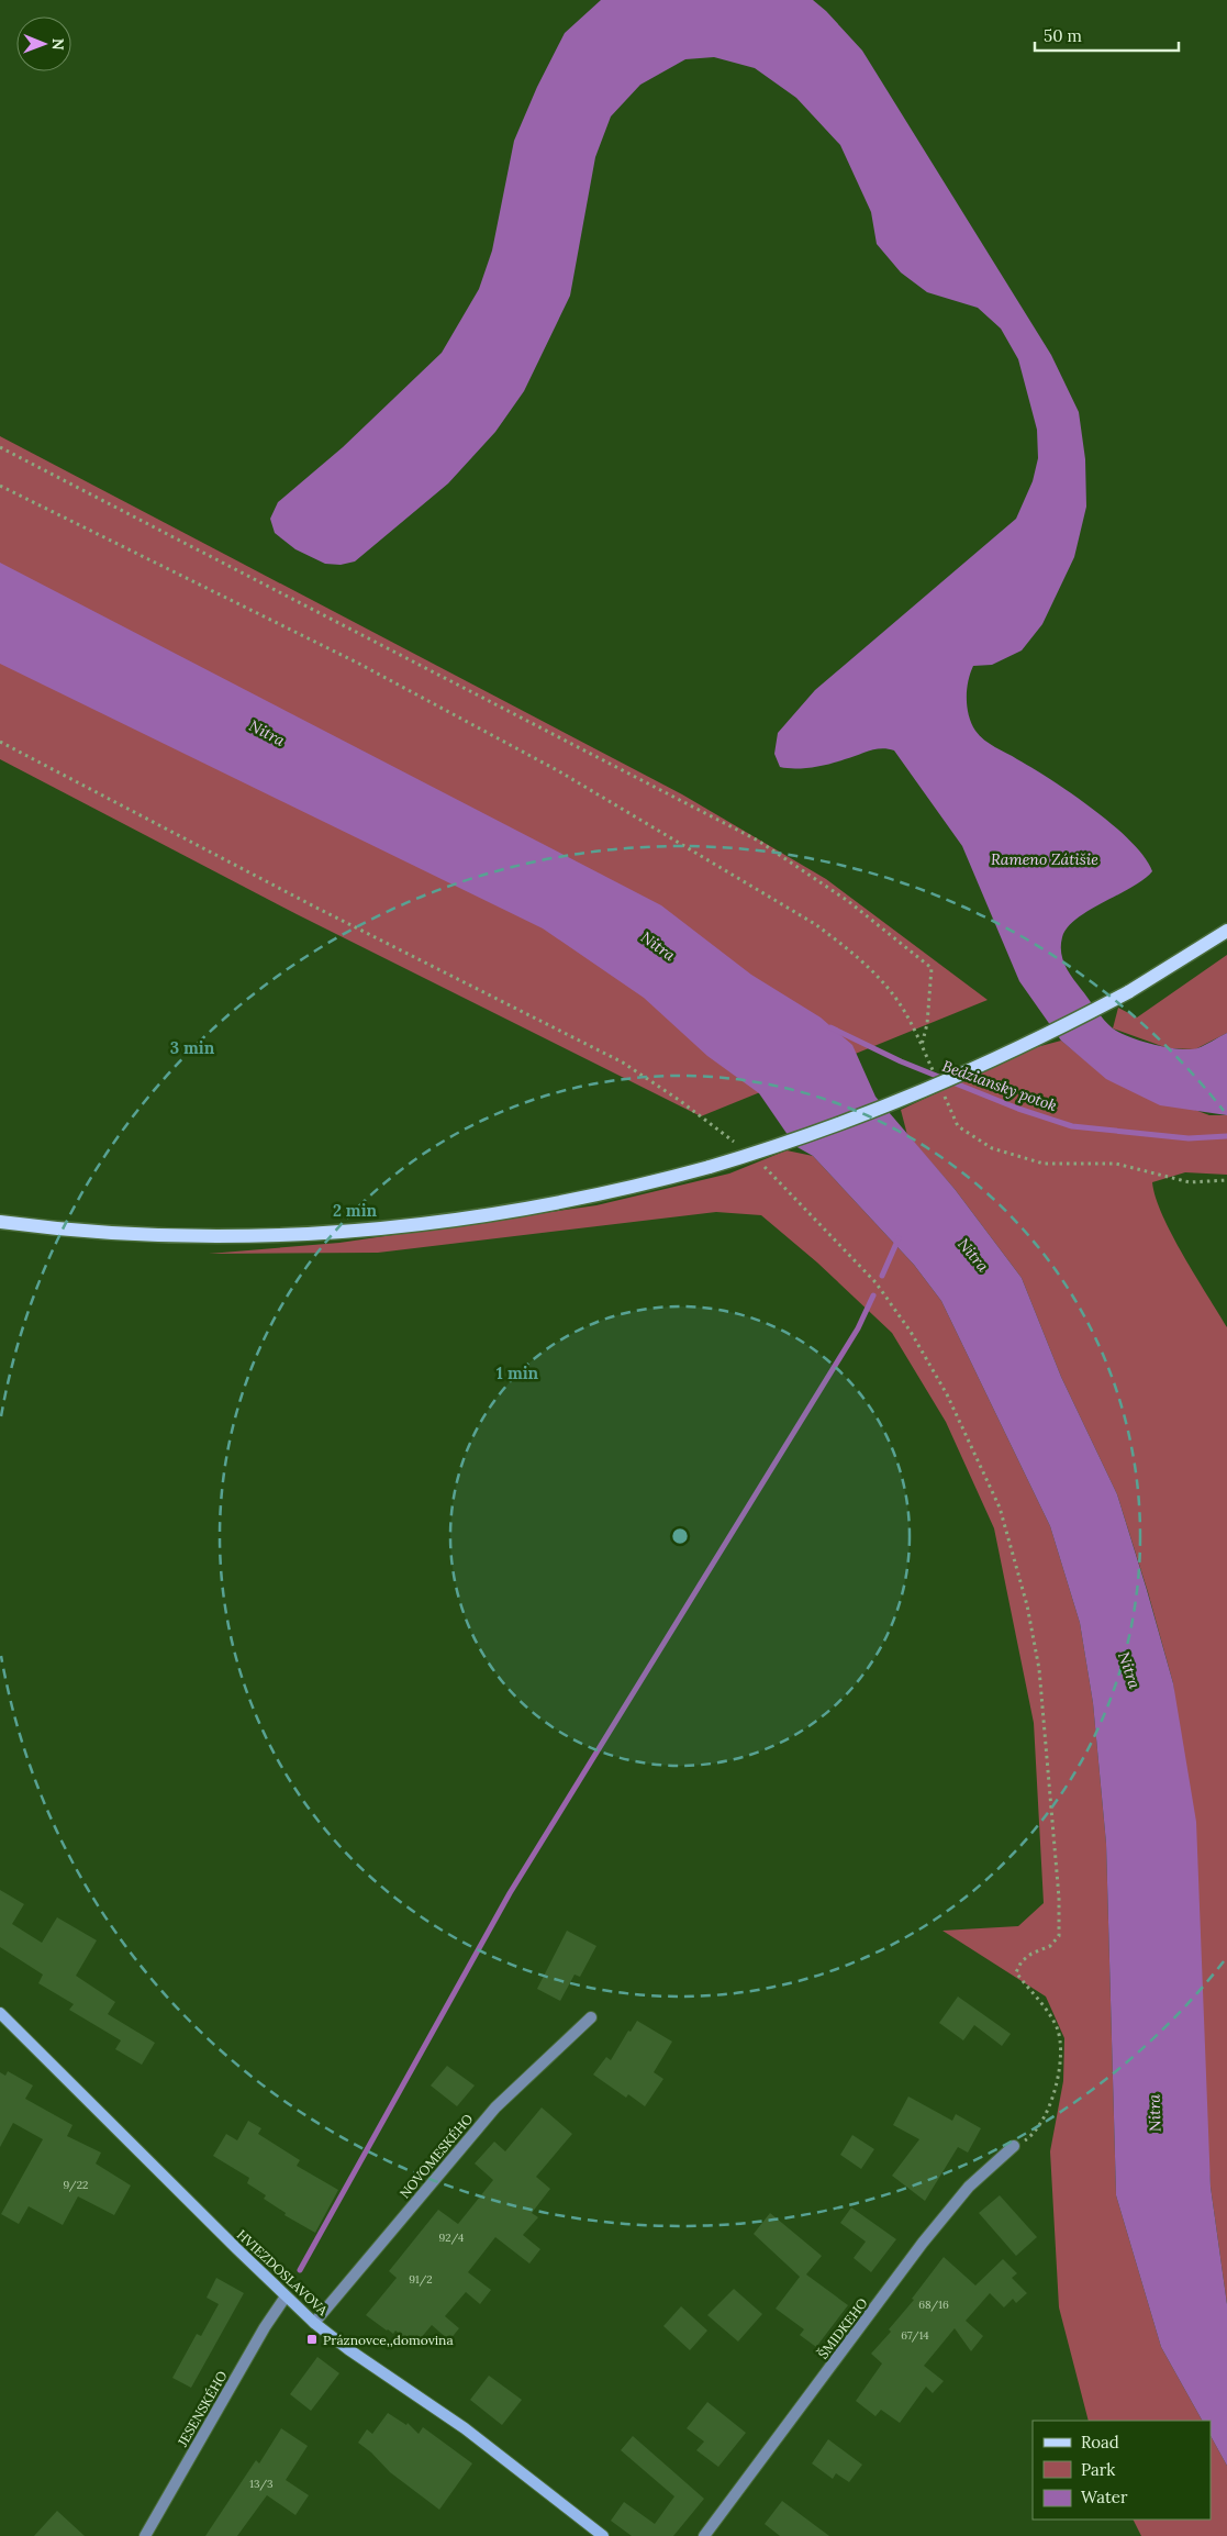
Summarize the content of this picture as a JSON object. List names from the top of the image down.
{
  "streets": {
    "street": [
      "NOVOMESKÉHO",
      "HVIEZDOSLAVOVA",
      "ŠMIDKEHO",
      "JESENSKÉHO"
    ]
  },
  "crossings": [
    ["NOVOMESKÉHO", "HVIEZDOSLAVOVA"],
    ["HVIEZDOSLAVOVA", "JESENSKÉHO"]
  ],
  "water": ["Nitra", "Rameno Zátišie", "Bedziansky potok"],
  "places": {
    "transit": ["Práznovce,,domovina"]
  },
  "house_numbers": [
    "9/22",
    "92/4",
    "91/2",
    "68/16",
    "67/14",
    "13/3"
  ],
  "legend": ["Road", "Park", "Water"],
  "scale_bar": "50 m",
  "north": "right",
  "rings": ["3 min", "2 min", "1 min"]
}
